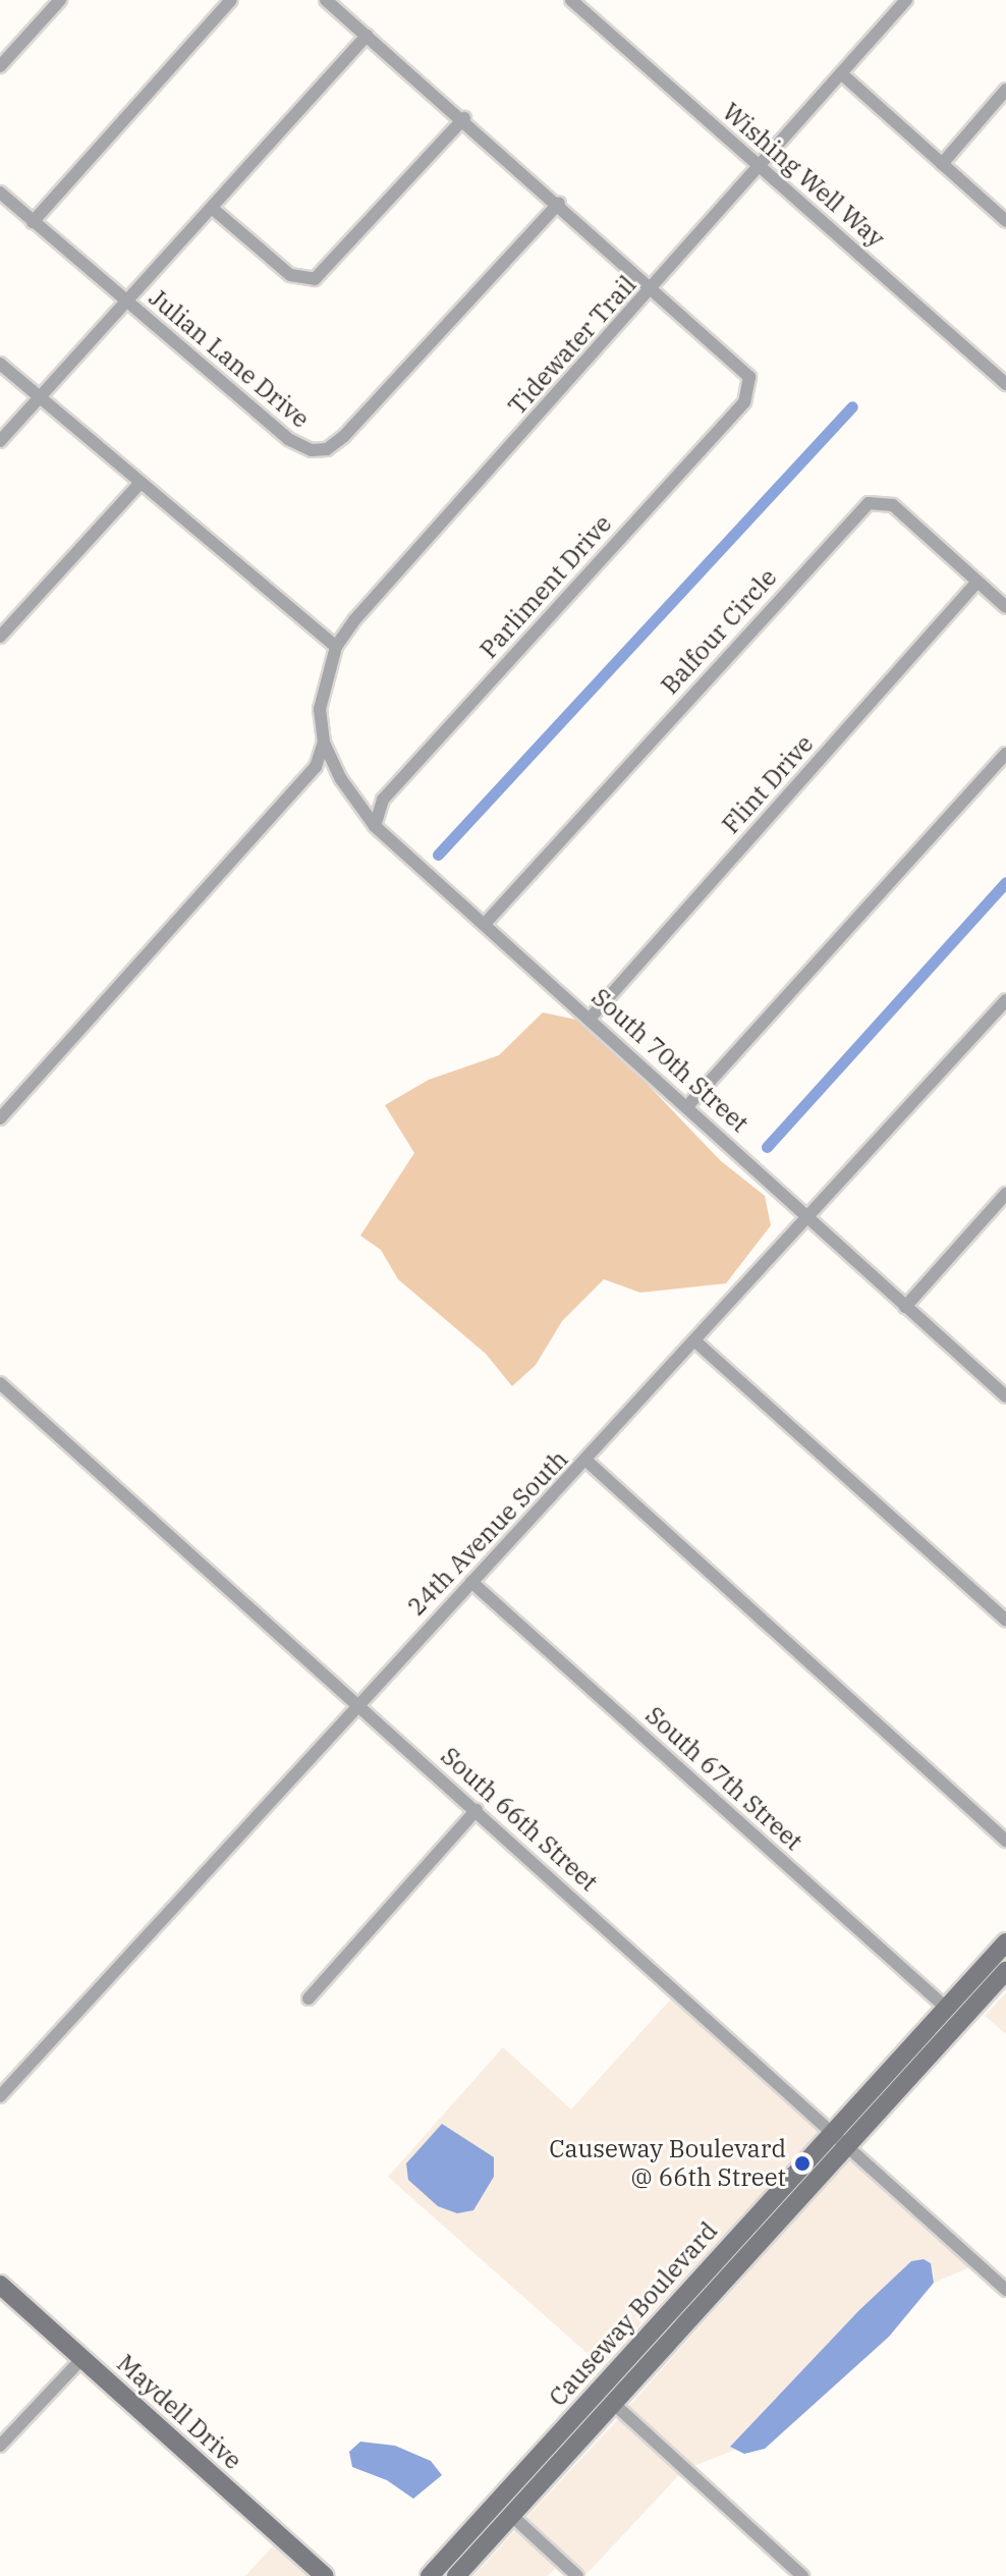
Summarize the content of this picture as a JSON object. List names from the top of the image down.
{
  "streets": {
    "main road": ["Causeway Boulevard", "Maydell Drive"],
    "street": [
      "Wishing Well Way",
      "Tidewater Trail",
      "Julian Lane Drive",
      "Parliment Drive",
      "Balfour Circle",
      "Flint Drive",
      "South 70th Street",
      "24th Avenue South",
      "South 67th Street",
      "South 66th Street"
    ]
  },
  "crossings": [
    ["Wishing Well Way", "Tidewater Trail"],
    ["Tidewater Trail", "Parliment Drive"],
    ["Tidewater Trail", "South 70th Street"],
    ["Parliment Drive", "South 70th Street"],
    ["Balfour Circle", "Flint Drive"],
    ["Balfour Circle", "South 70th Street"],
    ["Flint Drive", "South 70th Street"],
    ["South 70th Street", "24th Avenue South"],
    ["24th Avenue South", "South 67th Street"],
    ["24th Avenue South", "South 66th Street"],
    ["South 67th Street", "Causeway Boulevard"],
    ["South 66th Street", "Causeway Boulevard"]
  ],
  "places": ["Causeway Boulevard @ 66th Street"]
}
